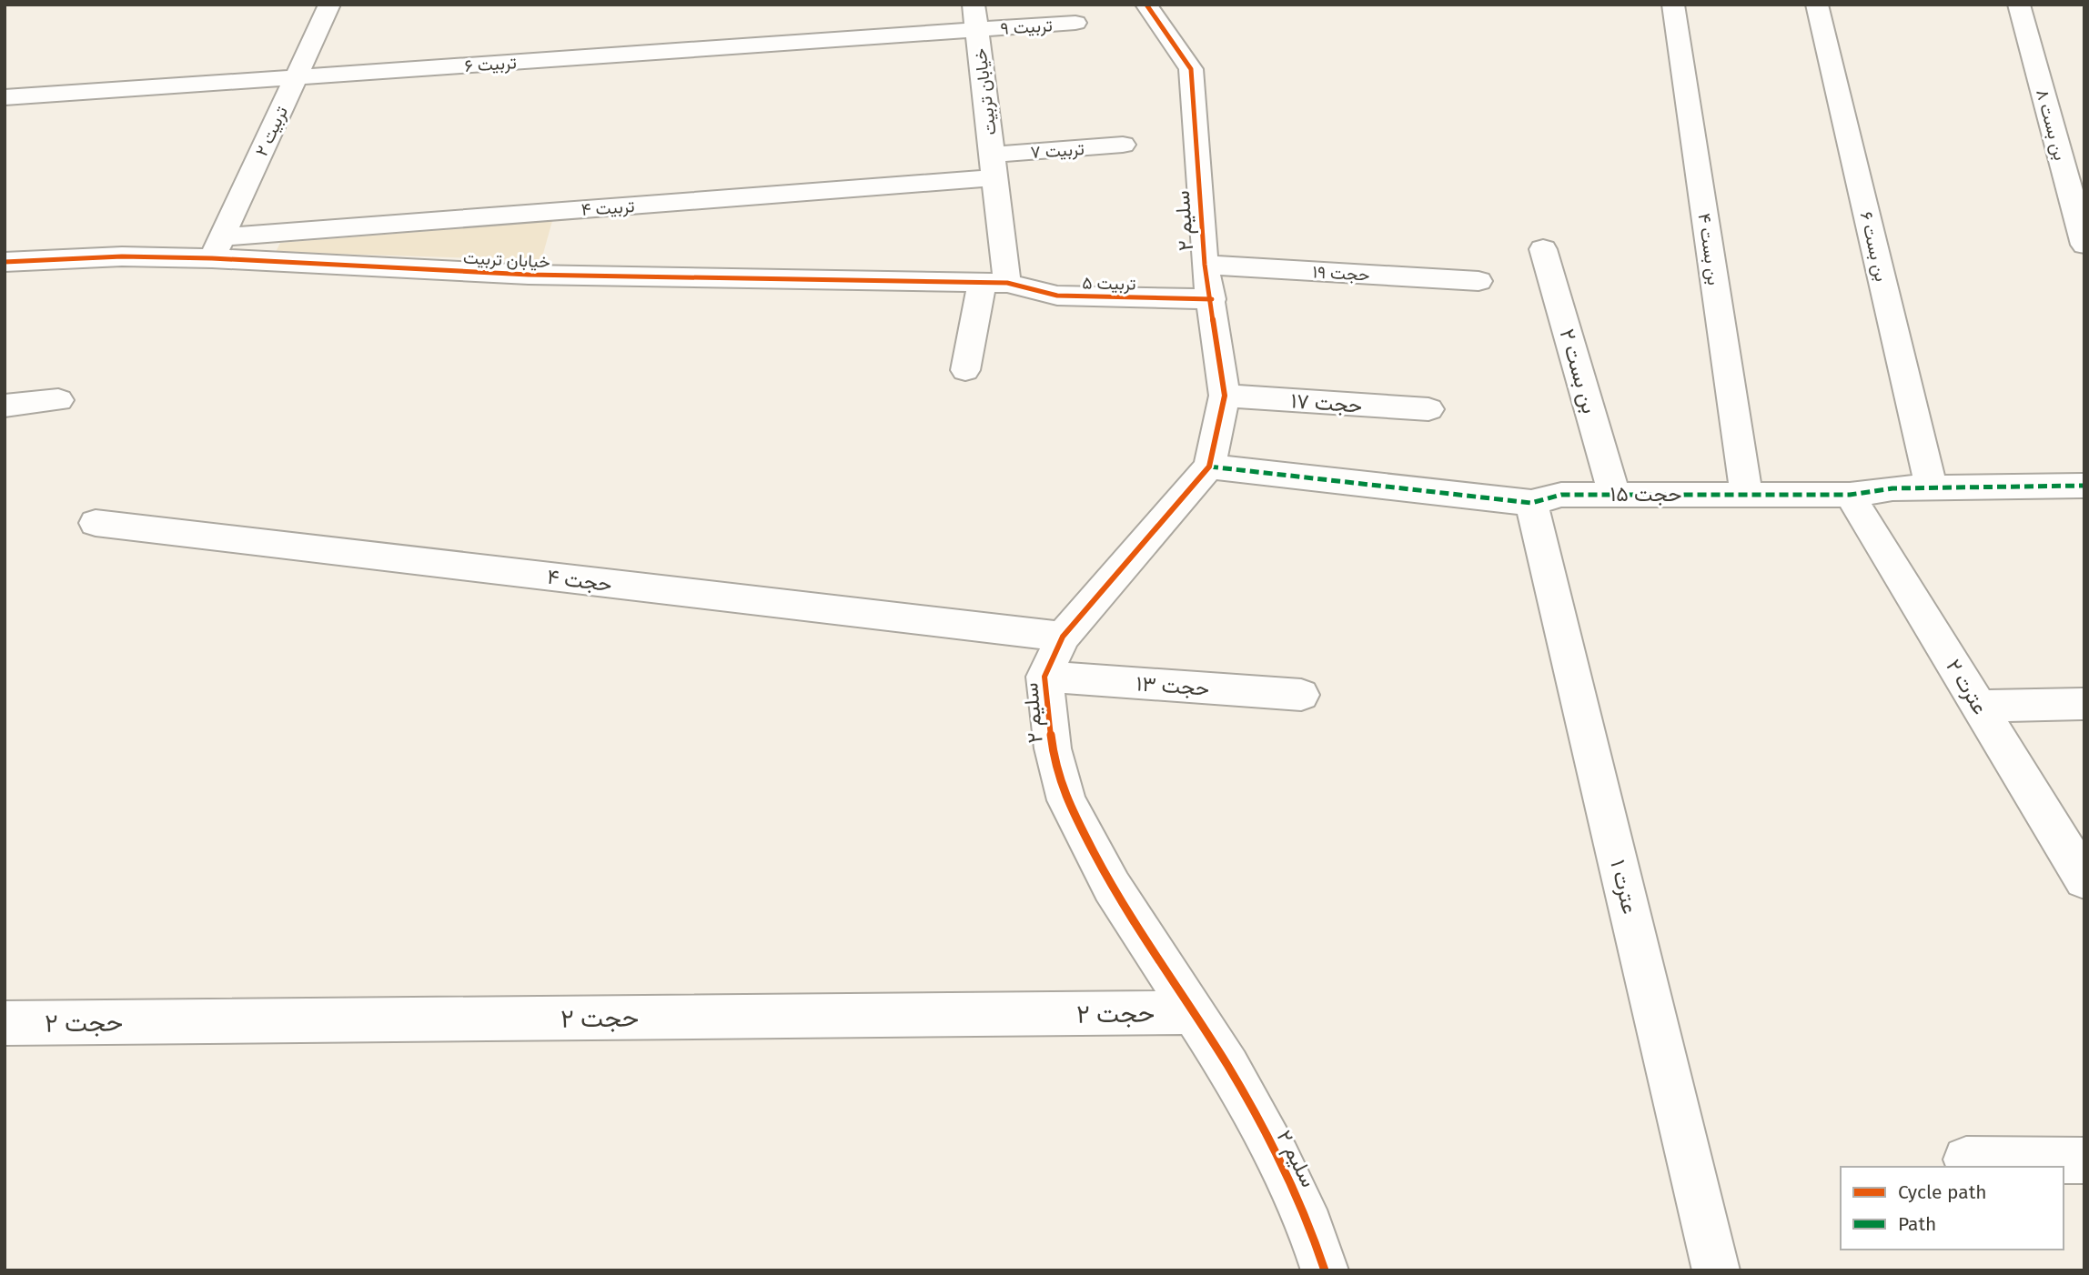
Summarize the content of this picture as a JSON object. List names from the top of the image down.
{
  "streets": {
    "street": [
      "تربیت ۹",
      "تربیت ۶",
      "خیابان تربیت",
      "بن بست ۸",
      "تربیت ۲",
      "تربیت ۷",
      "تربیت ۴",
      "سلیم ۲",
      "بن بست ۶",
      "بن بست ۴",
      "حجت ۱۹",
      "تربیت ۵",
      "بن بست ۲",
      "حجت ۱۷",
      "حجت ۱۵",
      "حجت ۴",
      "حجت ۱۳",
      "عترت ۲",
      "عترت ۱",
      "حجت ۲"
    ]
  },
  "crossings": [
    ["تربیت ۹", "تربیت ۶"],
    ["تربیت ۹", "خیابان تربیت"],
    ["تربیت ۶", "خیابان تربیت"],
    ["تربیت ۶", "تربیت ۲"],
    ["خیابان تربیت", "تربیت ۲"],
    ["خیابان تربیت", "تربیت ۷"],
    ["خیابان تربیت", "تربیت ۴"],
    ["خیابان تربیت", "تربیت ۵"],
    ["تربیت ۲", "تربیت ۴"],
    ["تربیت ۷", "تربیت ۴"],
    ["سلیم ۲", "حجت ۱۹"],
    ["سلیم ۲", "تربیت ۵"],
    ["سلیم ۲", "حجت ۱۷"],
    ["سلیم ۲", "حجت ۱۵"],
    ["سلیم ۲", "حجت ۴"],
    ["سلیم ۲", "حجت ۱۳"],
    ["سلیم ۲", "حجت ۲"],
    ["بن بست ۶", "حجت ۱۵"],
    ["بن بست ۴", "حجت ۱۵"],
    ["بن بست ۲", "حجت ۱۵"],
    ["حجت ۱۵", "عترت ۲"],
    ["حجت ۱۵", "عترت ۱"]
  ],
  "legend": ["Cycle path", "Path"]
}
